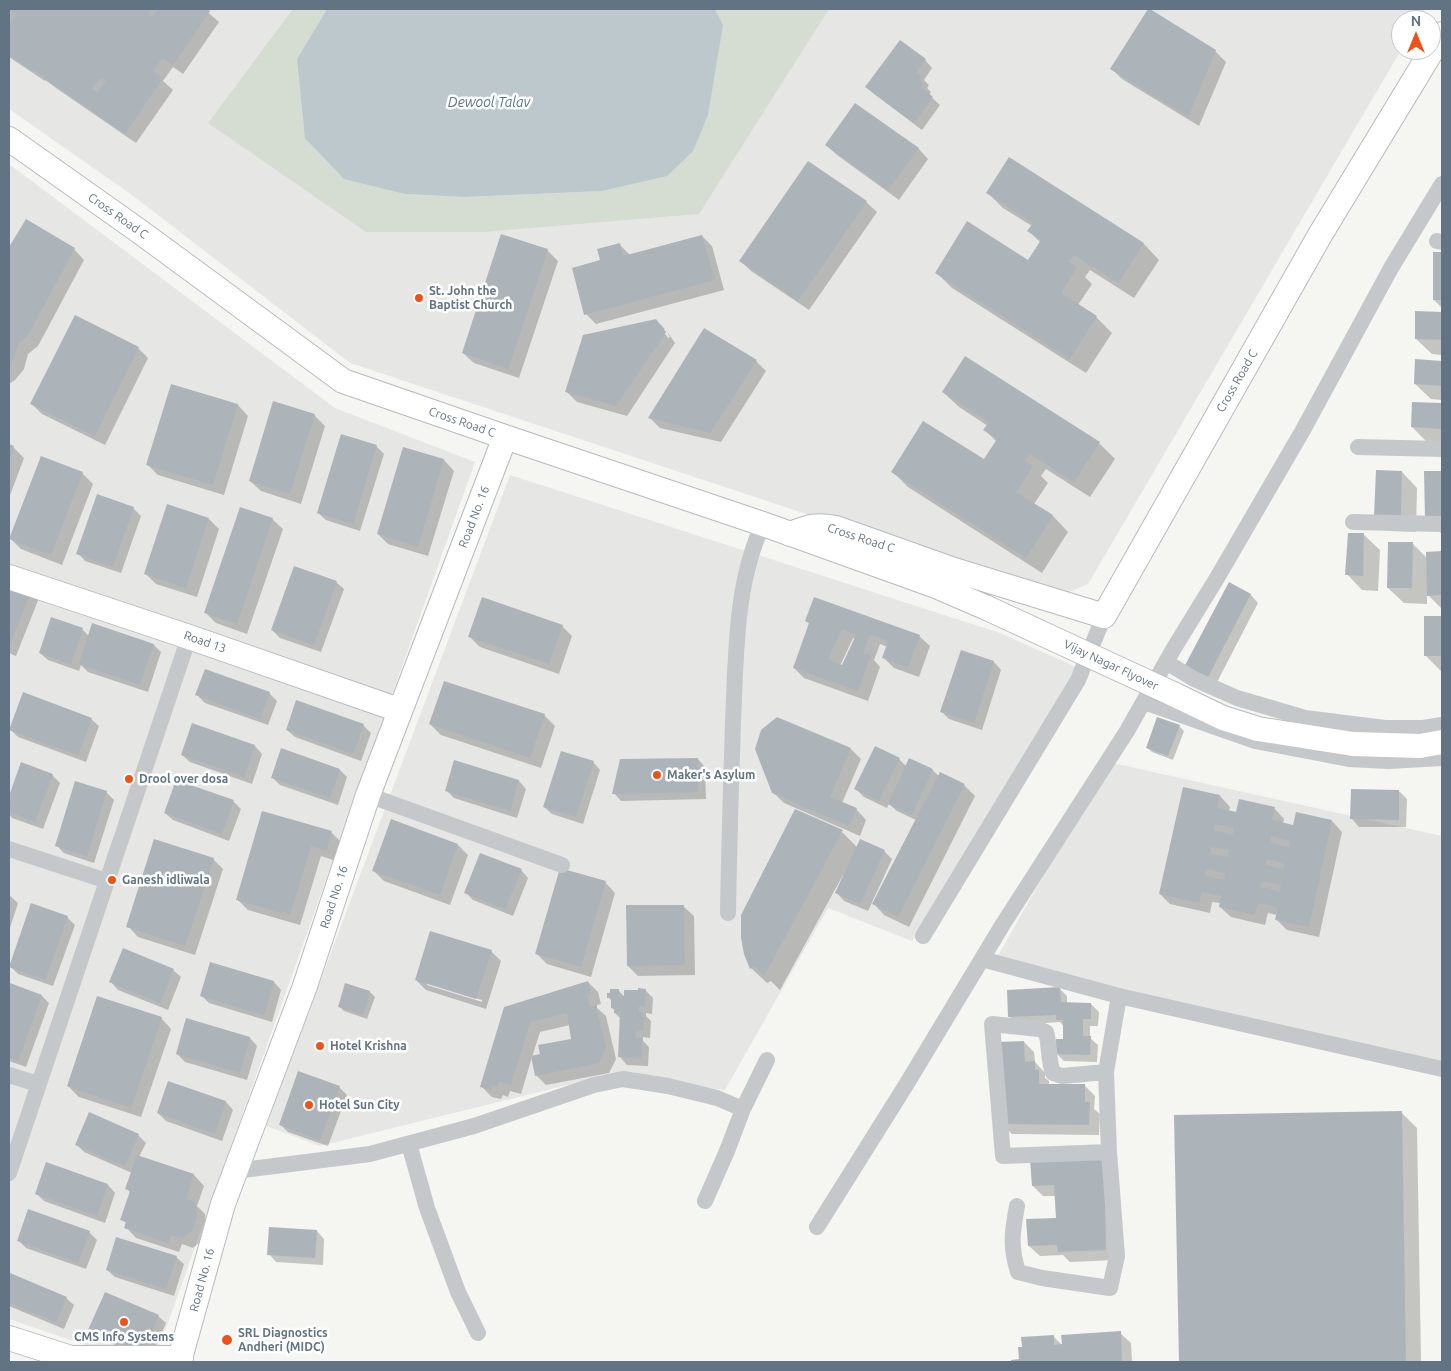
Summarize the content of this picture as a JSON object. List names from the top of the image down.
{
  "streets": {
    "street": [
      "Cross Road C",
      "Road No. 16",
      "Road 13",
      "Vijay Nagar Flyover"
    ]
  },
  "crossings": [
    ["Cross Road C", "Road No. 16"],
    ["Cross Road C", "Vijay Nagar Flyover"],
    ["Road No. 16", "Road 13"]
  ],
  "water": ["Dewool Talav"],
  "places": [
    "St. John the Baptist Church",
    "Maker's Asylum",
    "Drool over dosa",
    "Ganesh idliwala",
    "Hotel Krishna",
    "Hotel Sun City",
    "CMS Info Systems",
    "SRL Diagnostics Andheri (MIDC)"
  ],
  "north": "top"
}
